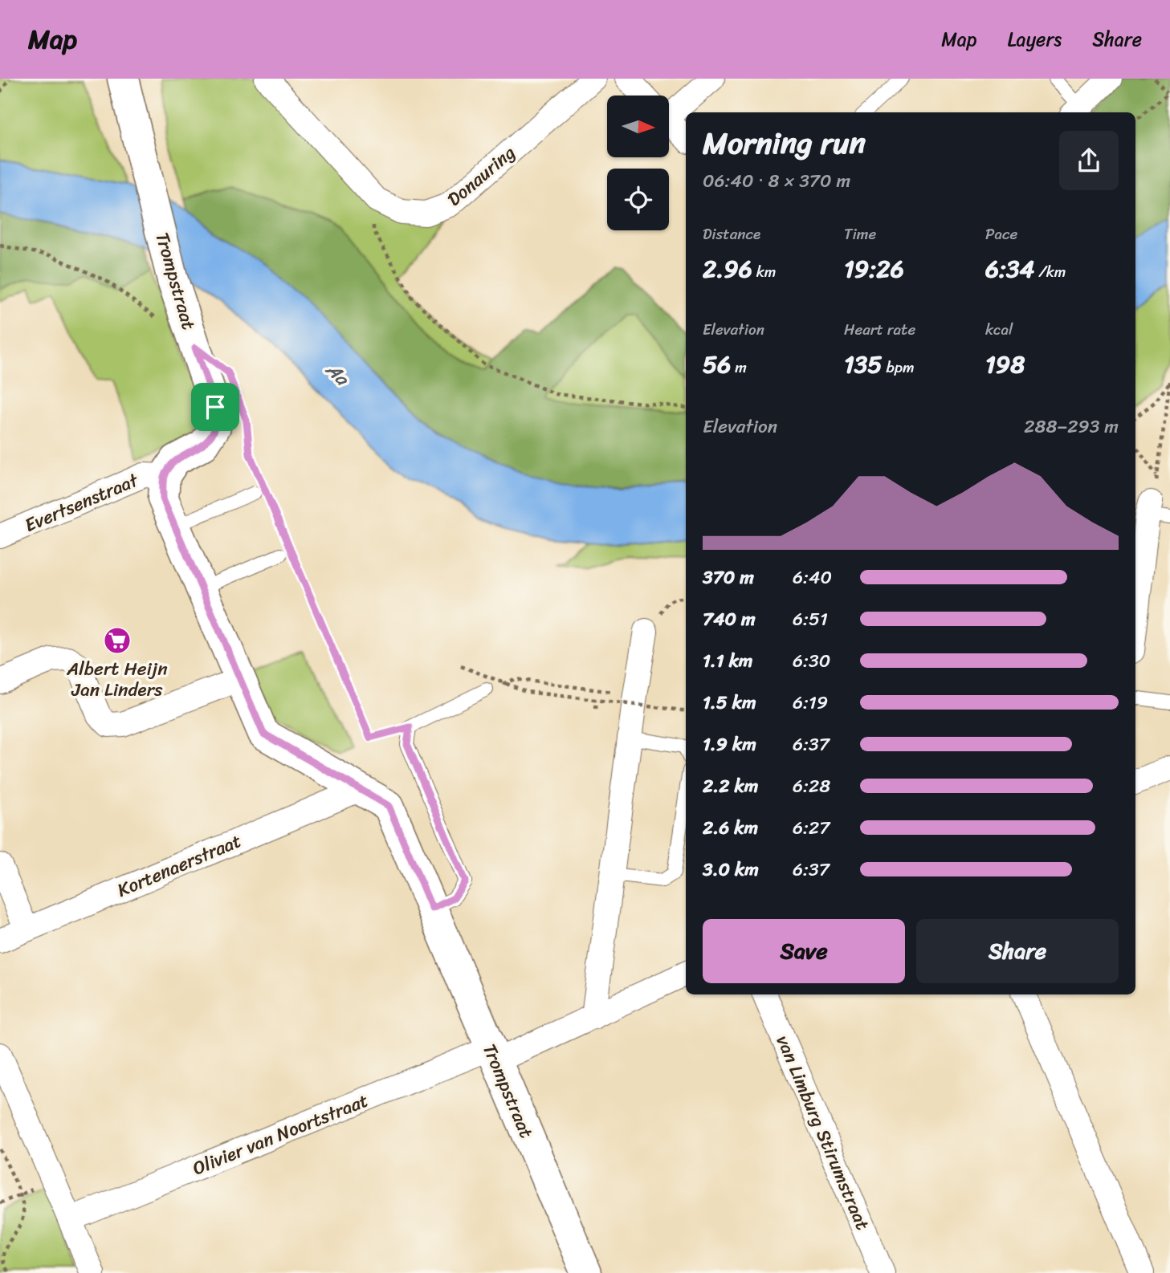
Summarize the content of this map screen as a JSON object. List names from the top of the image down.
{
  "streets": {
    "street": [
      "Donauring",
      "Trompstraat",
      "Evertsenstraat",
      "Kortenaerstraat",
      "van Limburg Stirumstraat",
      "Olivier van Noortstraat"
    ]
  },
  "crossings": [
    ["Trompstraat", "Evertsenstraat"],
    ["Trompstraat", "Kortenaerstraat"],
    ["Trompstraat", "Olivier van Noortstraat"]
  ],
  "water": ["Aa"],
  "places": {
    "supermarket": ["Albert Heijn Jan Linders"]
  },
  "north": "right",
  "page": {
    "header": "Map",
    "nav": ["Map", "Layers", "Share"],
    "heading": ["Morning run", "06:40 · 8 × 370 m"],
    "stats": [
      ["Distance", "2.96 km"],
      ["Time", "19:26"],
      ["Pace", "6:34 /km"],
      ["Elevation", "56 m"],
      ["Heart rate", "135 bpm"],
      ["kcal", "198"]
    ],
    "chart": ["Elevation", "288–293 m"],
    "list": [
      {
        "name": "370 m",
        "note": "6:40"
      },
      {
        "name": "740 m",
        "note": "6:51"
      },
      {
        "name": "1.1 km",
        "note": "6:30"
      },
      {
        "name": "1.5 km",
        "note": "6:19"
      },
      {
        "name": "1.9 km",
        "note": "6:37"
      },
      {
        "name": "2.2 km",
        "note": "6:28"
      },
      {
        "name": "2.6 km",
        "note": "6:27"
      },
      {
        "name": "3.0 km",
        "note": "6:37"
      }
    ],
    "buttons": ["Save", "Share"]
  }
}
